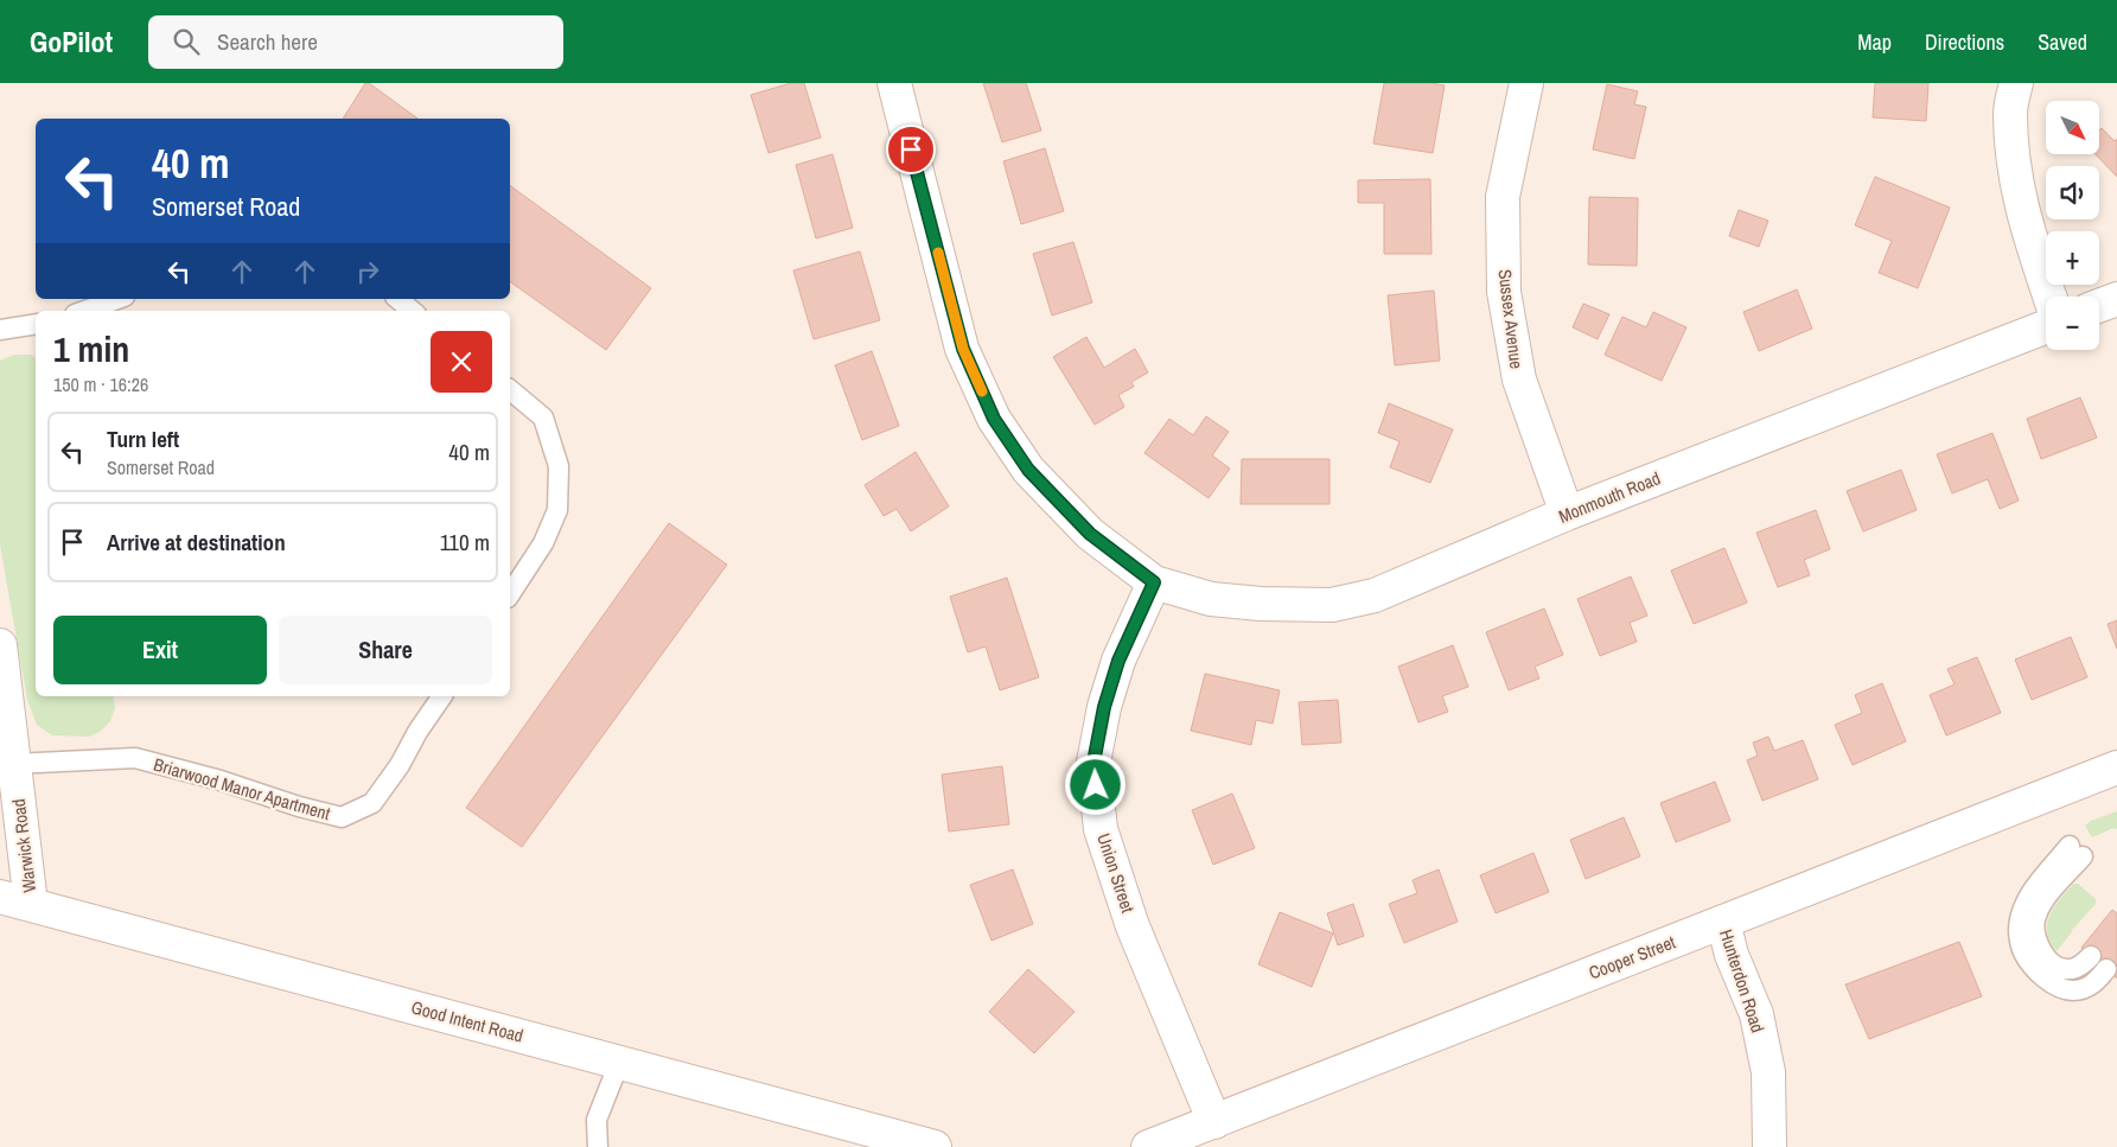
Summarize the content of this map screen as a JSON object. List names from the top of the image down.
{
  "streets": {
    "street": [
      "Sussex Avenue",
      "Monmouth Road",
      "Warwick Road",
      "Union Street",
      "Cooper Street",
      "Hunterdon Road",
      "Good Intent Road"
    ],
    "lane": ["Briarwood Manor Apartment"]
  },
  "crossings": [
    ["Sussex Avenue", "Monmouth Road"],
    ["Monmouth Road", "Union Street"],
    ["Briarwood Manor Apartment", "Warwick Road"],
    ["Warwick Road", "Good Intent Road"],
    ["Union Street", "Cooper Street"],
    ["Cooper Street", "Hunterdon Road"]
  ],
  "north": "bottom right",
  "page": {
    "header": "GoPilot",
    "search": "Search here",
    "nav": ["Map", "Directions", "Saved"],
    "map_buttons": ["+", "−"],
    "turn": ["40 m", "Somerset Road"],
    "heading": ["1 min", "150 m · 16:26"],
    "list": [
      {
        "name": "Turn left",
        "note": "Somerset Road",
        "value": "40 m"
      },
      {
        "name": "Arrive at destination",
        "value": "110 m"
      }
    ],
    "buttons": ["Exit", "Share"]
  }
}
